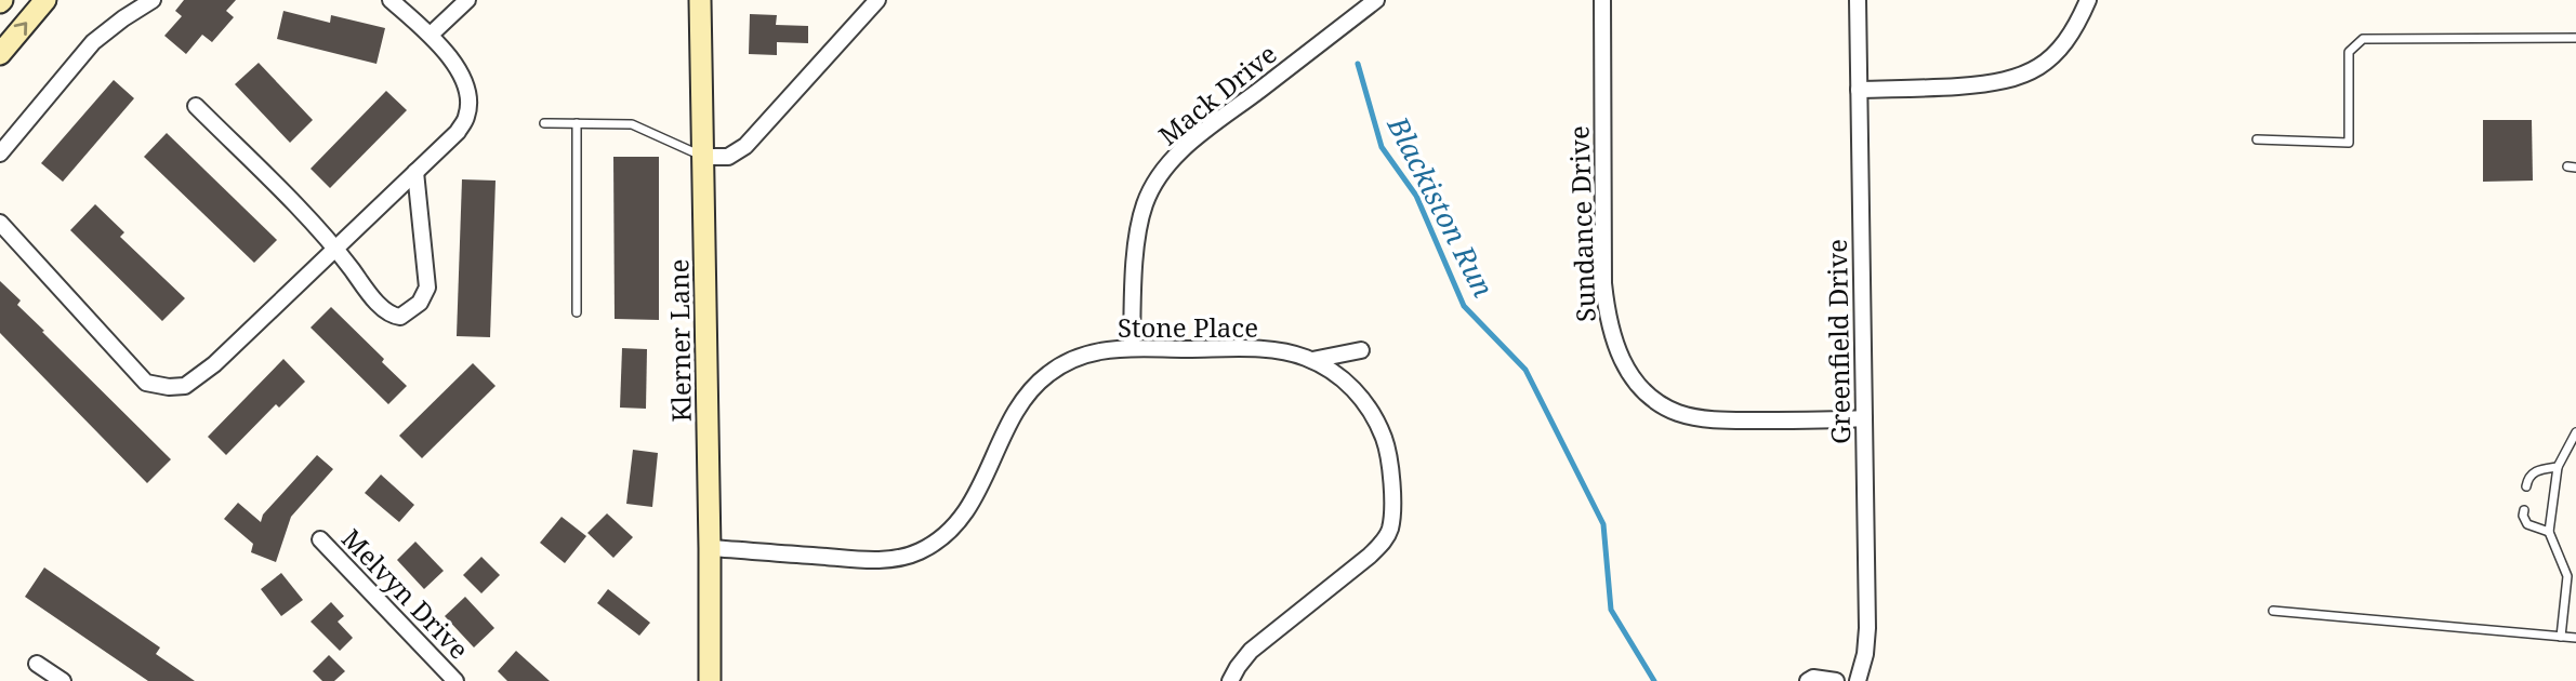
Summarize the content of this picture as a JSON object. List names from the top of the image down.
{
  "streets": {
    "street": [
      "Mack Drive",
      "Sundance Drive",
      "Stone Place",
      "Klerner Lane",
      "Greenfield Drive",
      "Melvyn Drive"
    ]
  },
  "crossings": [
    ["Mack Drive", "Stone Place"],
    ["Sundance Drive", "Greenfield Drive"],
    ["Stone Place", "Klerner Lane"]
  ],
  "water": ["Blackiston Run"]
}
